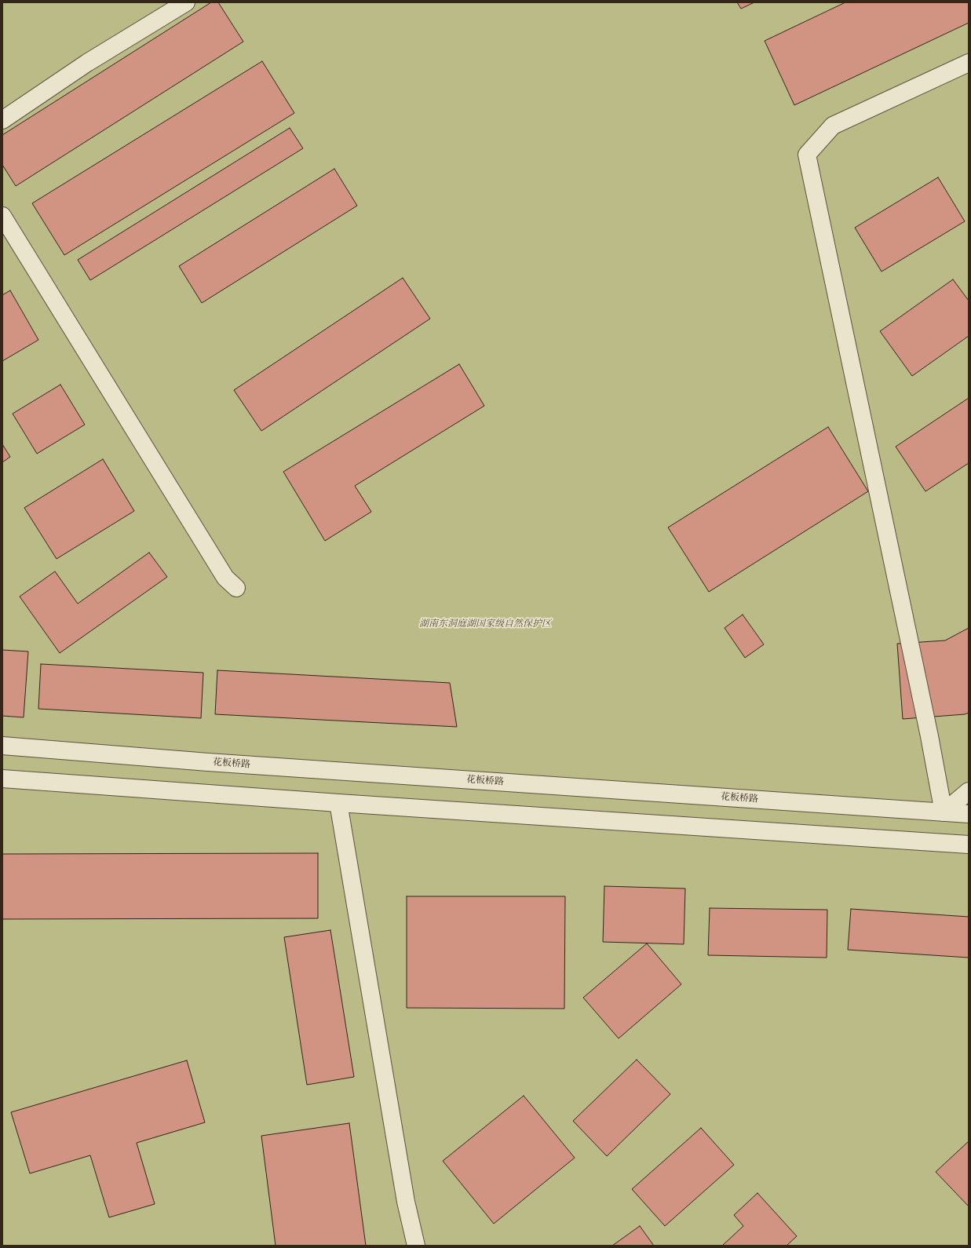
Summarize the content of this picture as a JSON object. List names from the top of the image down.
{
  "streets": {
    "street": ["花板桥路"]
  },
  "parks": ["湖南东洞庭湖国家级自然保护区"]
}
